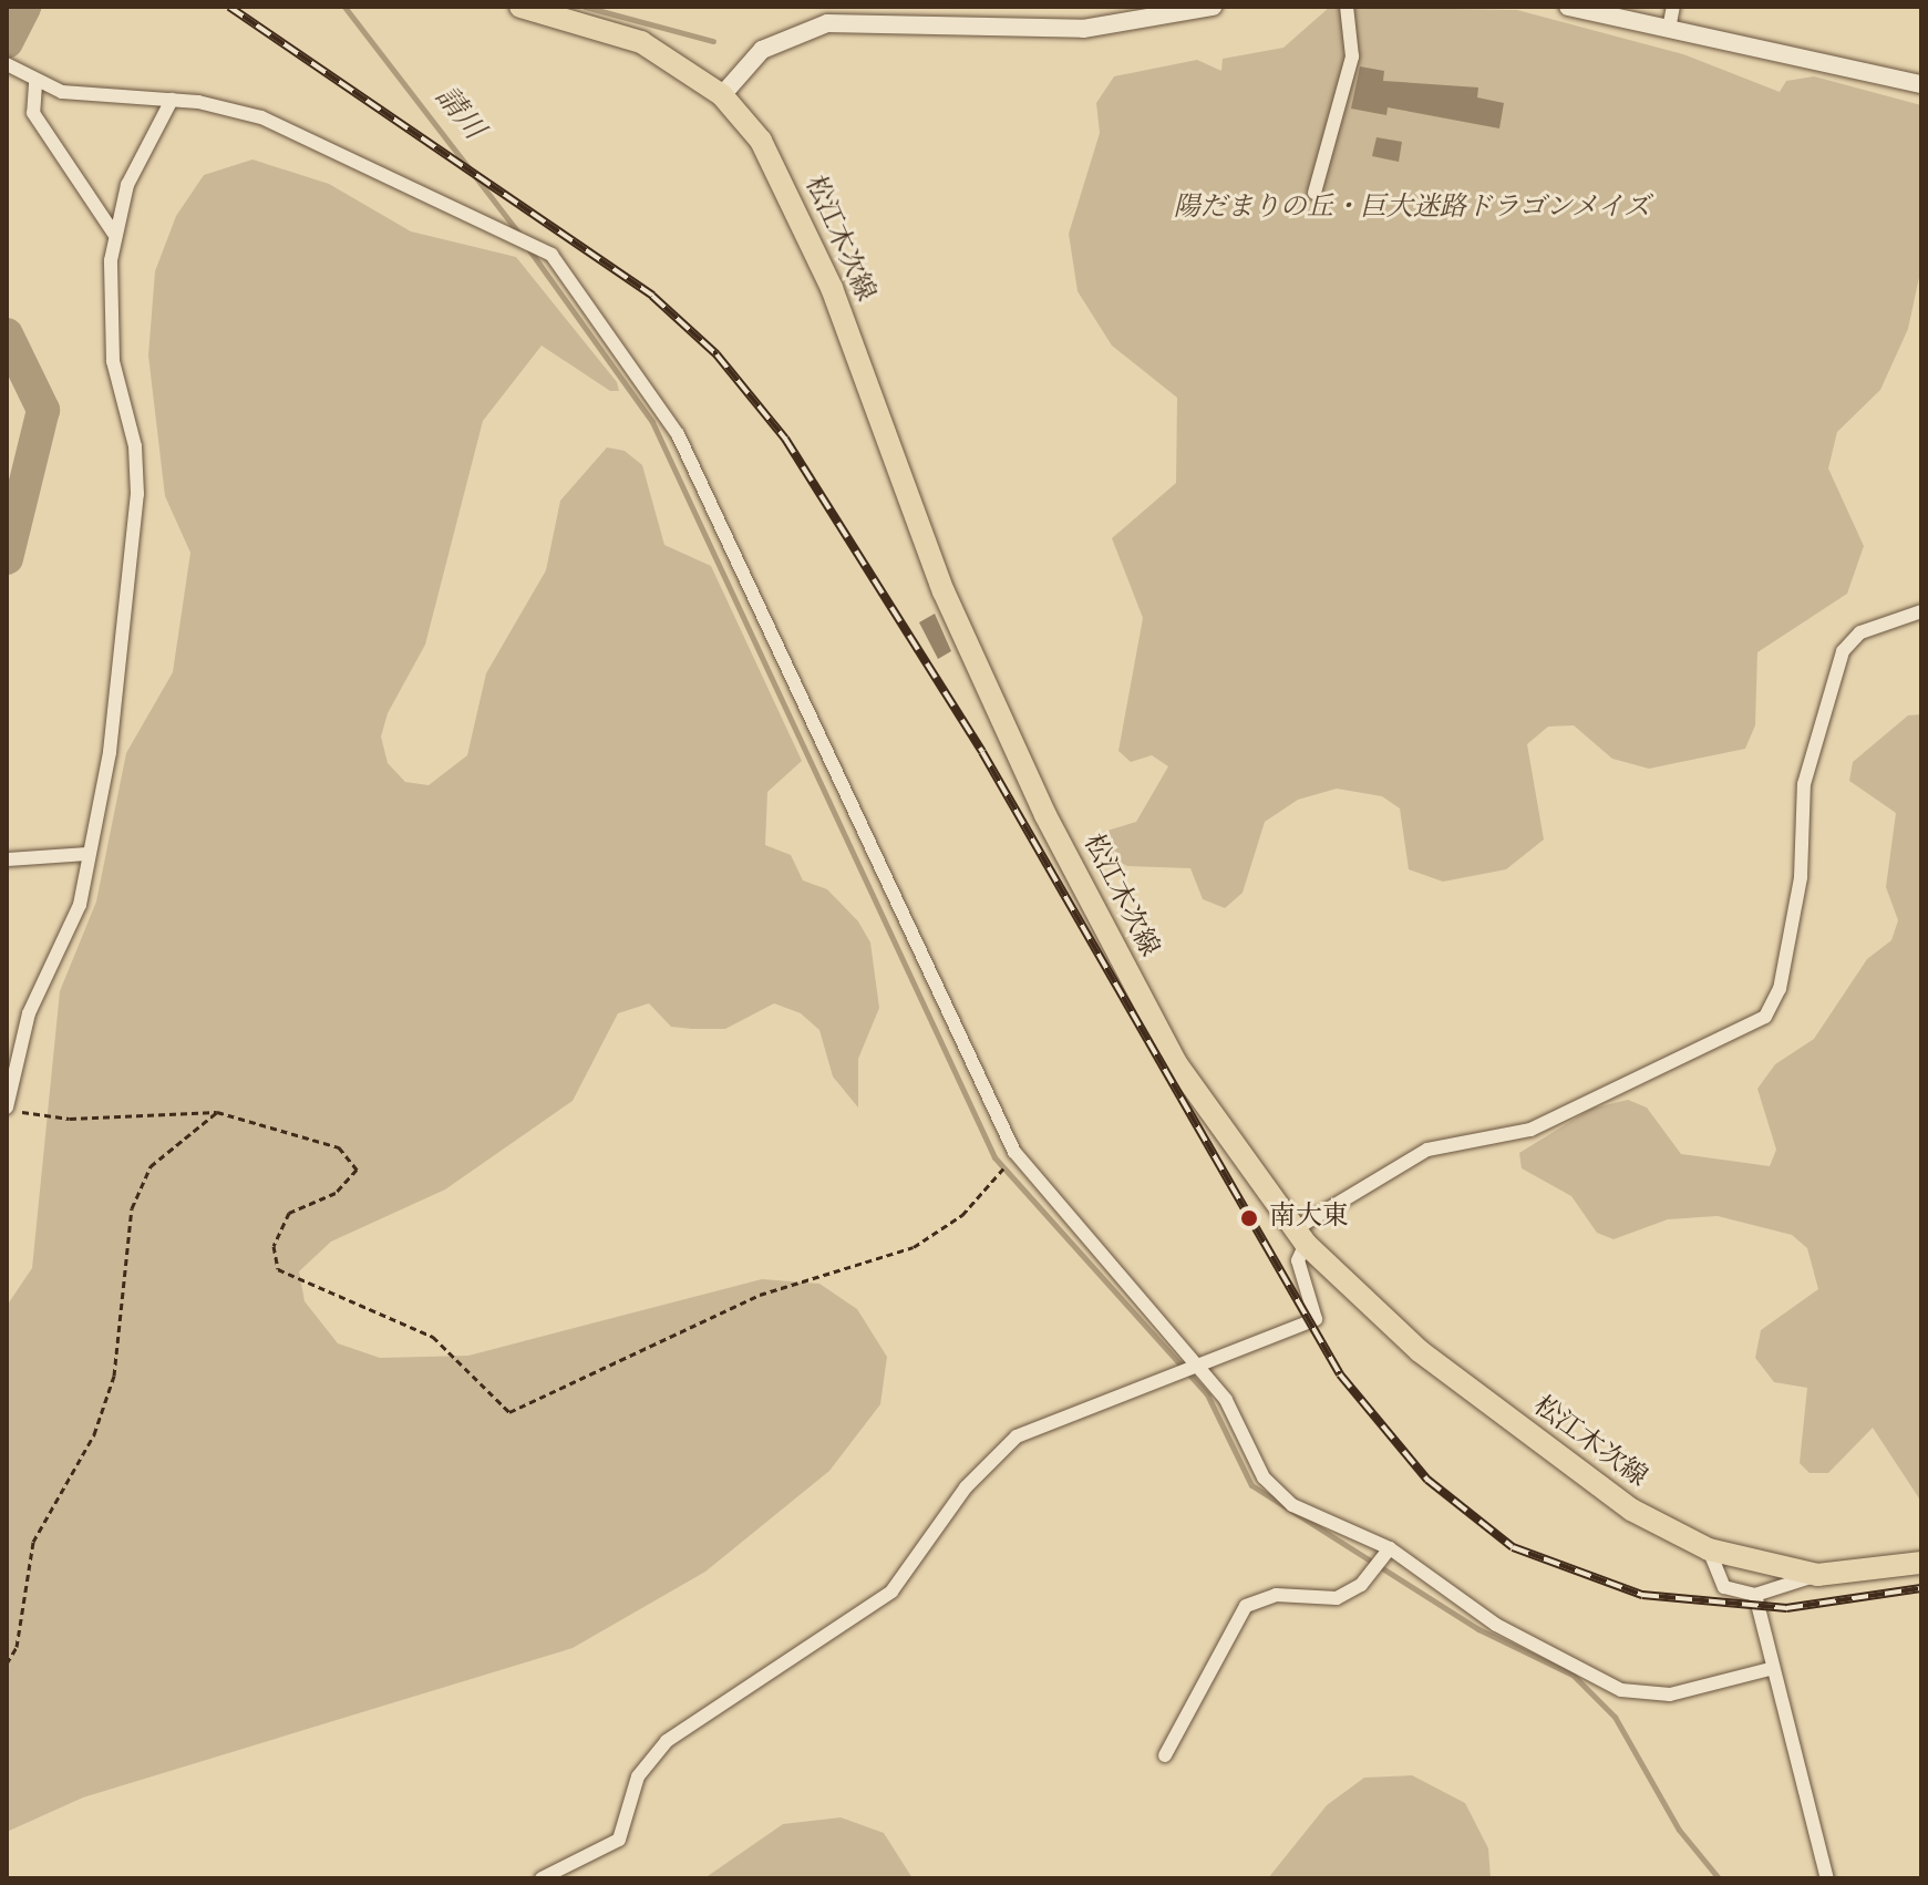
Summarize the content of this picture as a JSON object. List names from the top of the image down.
{
  "streets": {
    "main road": ["松江木次線"]
  },
  "water": ["請川"],
  "parks": ["陽だまりの丘・巨大迷路ドラゴンメイズ"],
  "places": ["南大東"]
}
